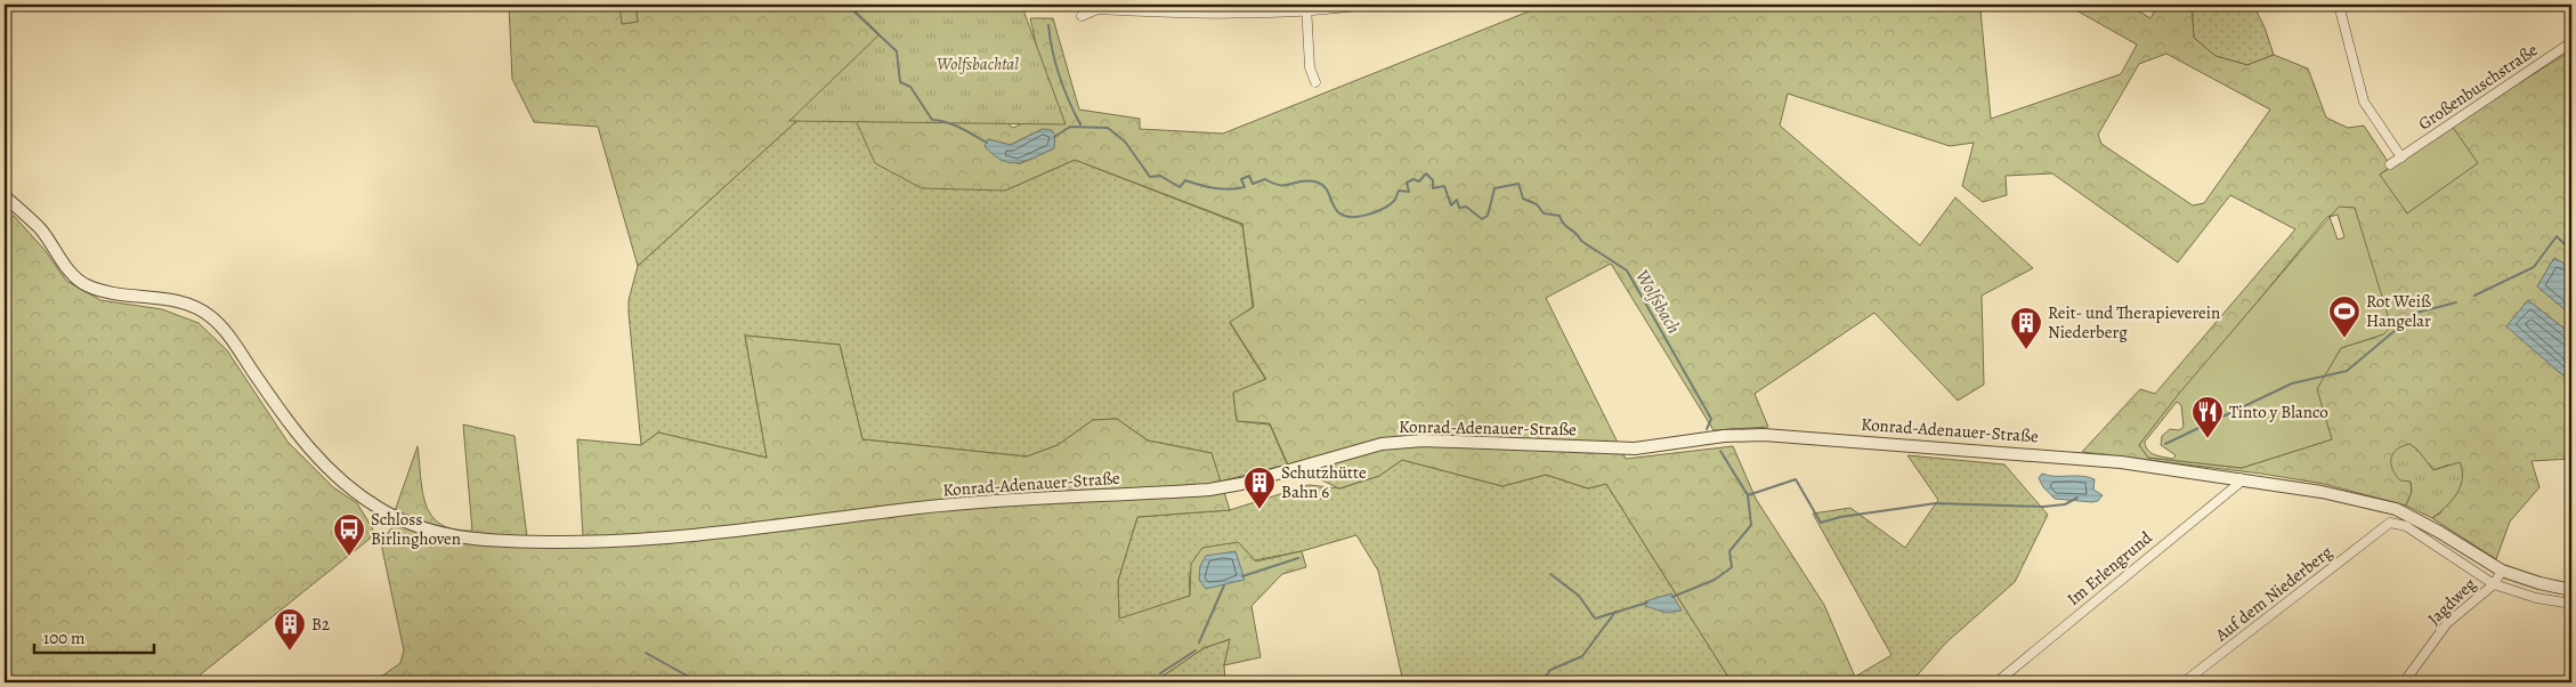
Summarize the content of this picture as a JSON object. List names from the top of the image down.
{
  "streets": {
    "street": [
      "Großenbuschstraße",
      "Konrad-Adenauer-Straße",
      "Im Erlengrund",
      "Auf dem Niederberg",
      "Jagdweg"
    ]
  },
  "crossings": [
    ["Konrad-Adenauer-Straße", "Im Erlengrund"],
    ["Konrad-Adenauer-Straße", "Jagdweg"],
    ["Auf dem Niederberg", "Jagdweg"]
  ],
  "water": ["Wolfsbach"],
  "parks": ["Wolfsbachtal"],
  "places": {
    "sports": ["Rot Weiß Hangelar"],
    "building": ["Reit- und Therapieverein Niederberg", "Schutzhütte Bahn 6", "B2"],
    "restaurant": ["Tinto y Blanco"],
    "bus stop": ["Schloss Birlinghoven"]
  },
  "scale_bar": "100 m"
}
